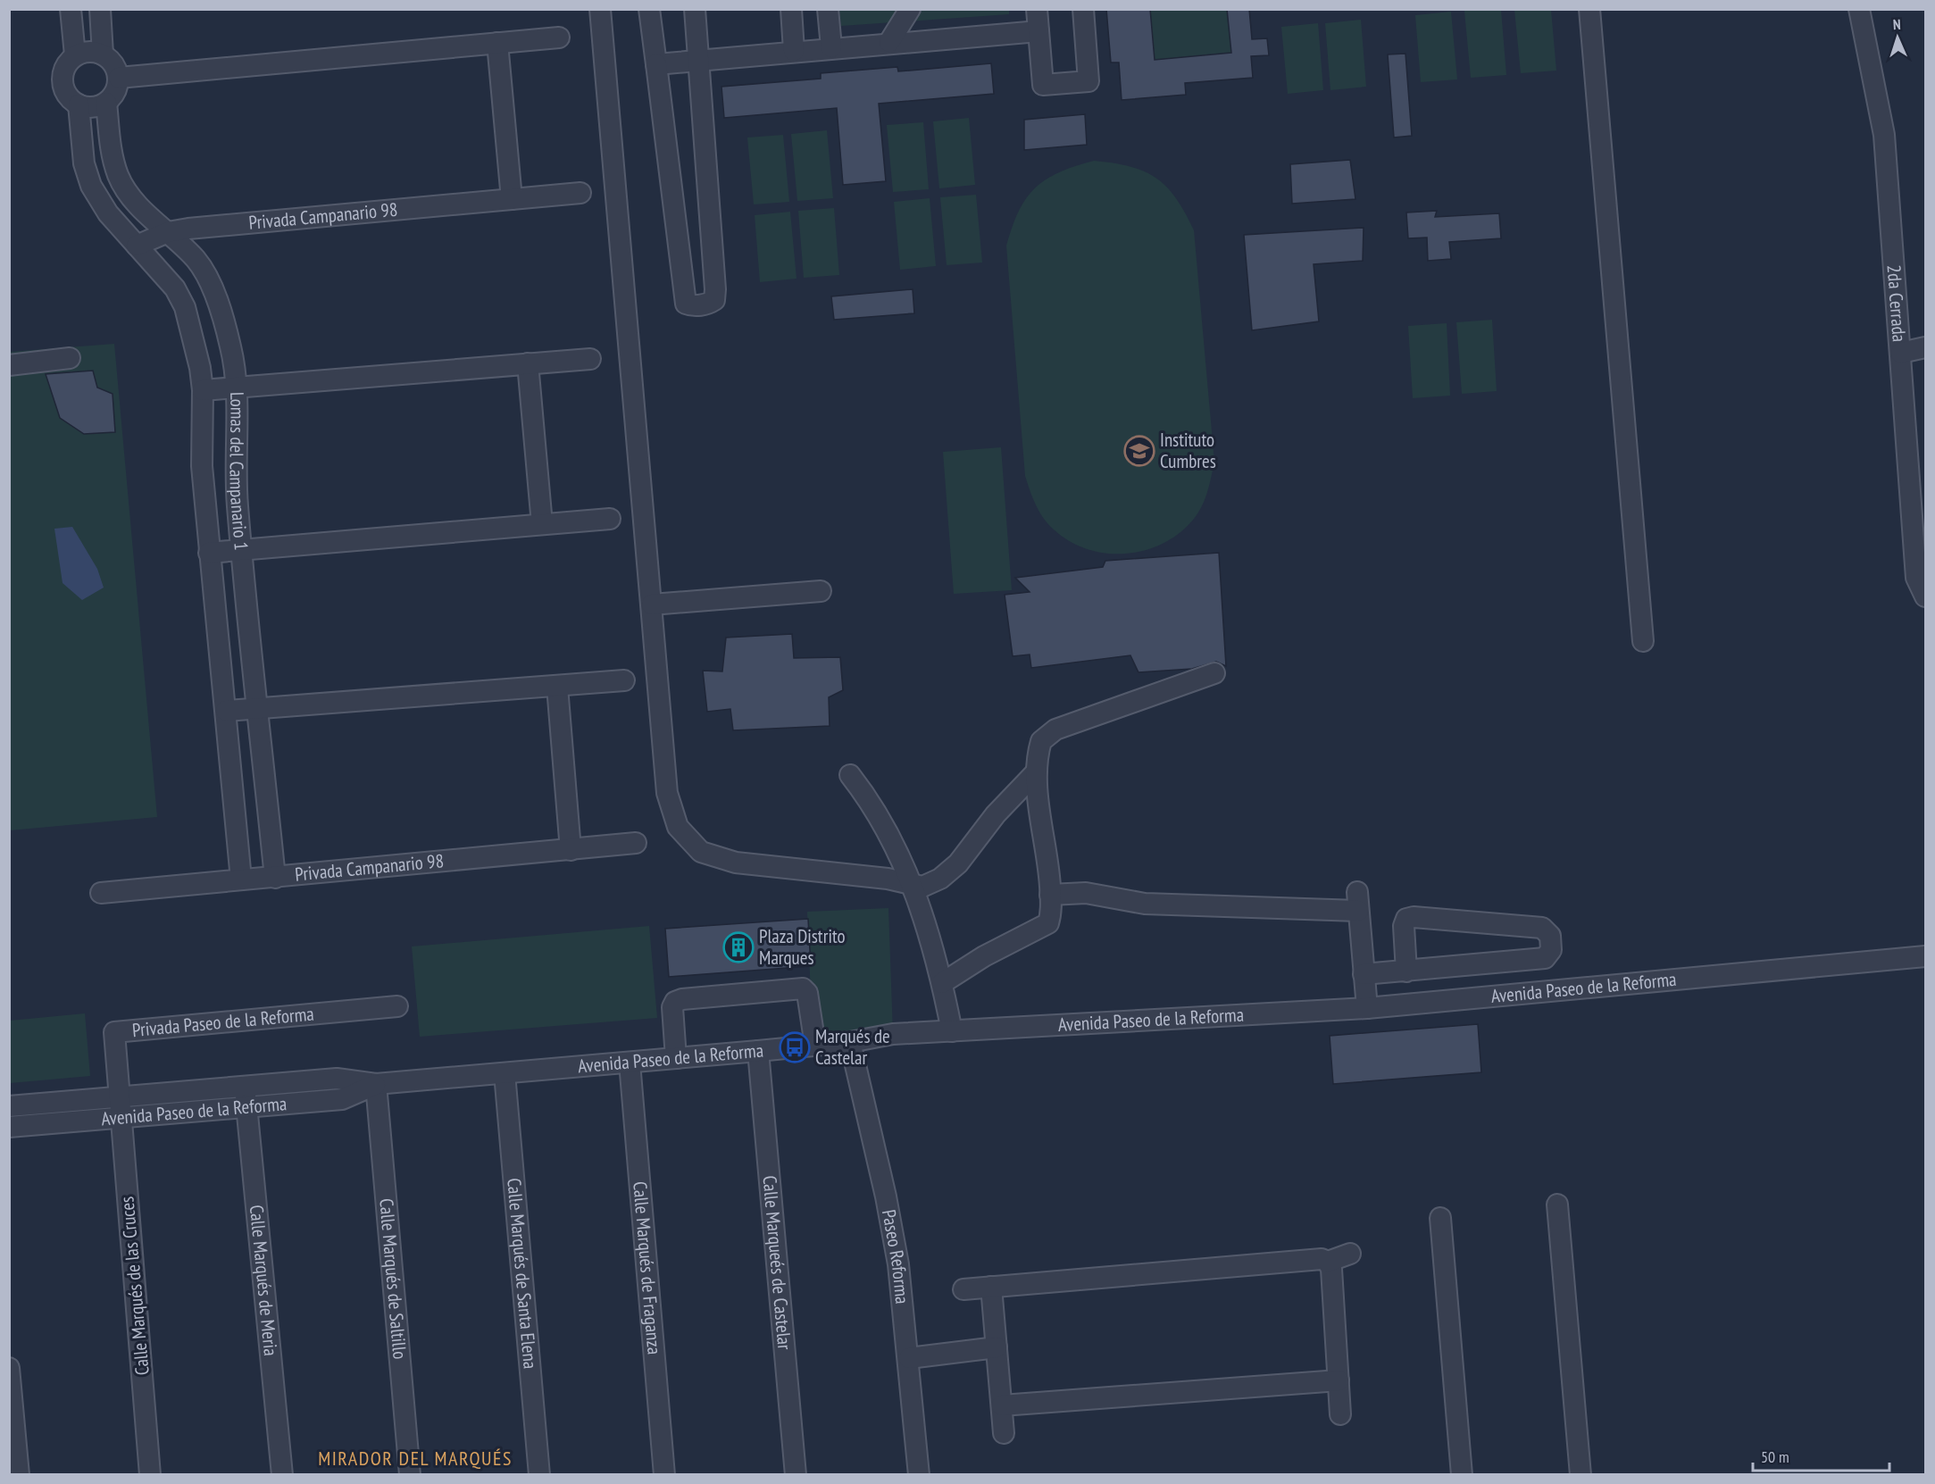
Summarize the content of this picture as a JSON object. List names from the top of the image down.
{
  "streets": {
    "street": [
      "Privada Campanario 98",
      "2da Cerrada",
      "Lomas del Campanario 1",
      "Avenida Paseo de la Reforma",
      "Privada Paseo de la Reforma",
      "Paseo Reforma",
      "Calle Marqueés de Castelar",
      "Calle Marqués de Fraganza",
      "Calle Marqués de Santa Elena",
      "Calle Marqués de Saltillo",
      "Calle Marqués de Meria",
      "Calle Marqués de las Cruces"
    ]
  },
  "crossings": [
    ["Privada Campanario 98", "Lomas del Campanario 1"],
    ["Avenida Paseo de la Reforma", "Privada Paseo de la Reforma"],
    ["Avenida Paseo de la Reforma", "Paseo Reforma"],
    ["Avenida Paseo de la Reforma", "Calle Marqueés de Castelar"],
    ["Avenida Paseo de la Reforma", "Calle Marqués de Fraganza"],
    ["Avenida Paseo de la Reforma", "Calle Marqués de Santa Elena"],
    ["Avenida Paseo de la Reforma", "Calle Marqués de Saltillo"],
    ["Avenida Paseo de la Reforma", "Calle Marqués de Meria"],
    ["Avenida Paseo de la Reforma", "Calle Marqués de las Cruces"],
    ["Privada Paseo de la Reforma", "Calle Marqués de las Cruces"]
  ],
  "districts": ["MIRADOR DEL MARQUÉS"],
  "places": {
    "school or university": ["Instituto Cumbres"],
    "building": ["Plaza Distrito Marques"],
    "bus stop": ["Marqués de Castelar"]
  },
  "scale_bar": "50 m",
  "north": "top"
}
